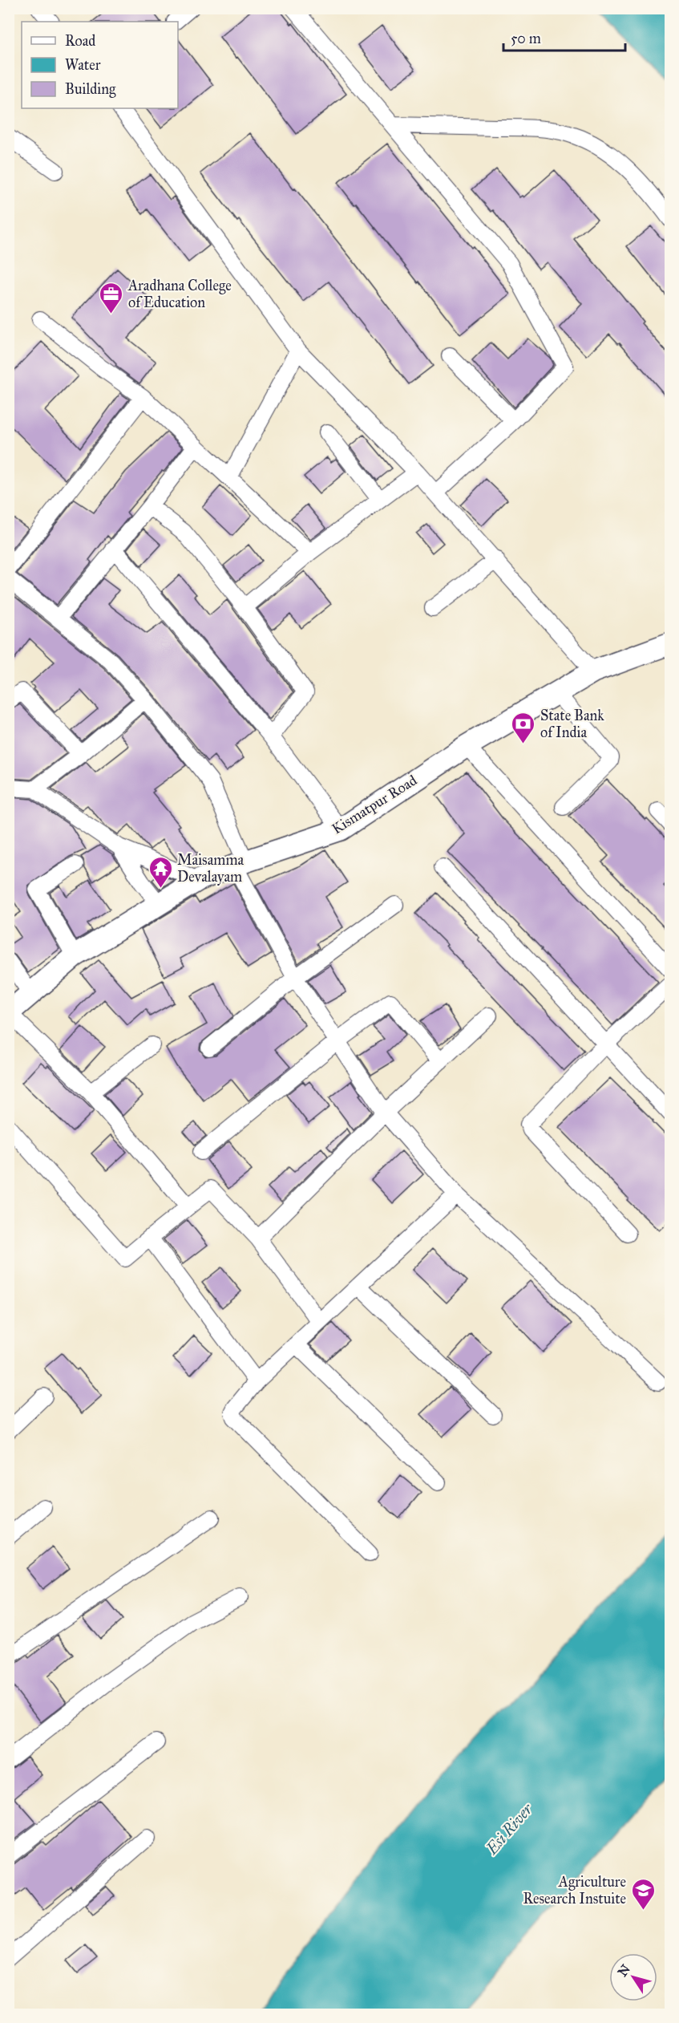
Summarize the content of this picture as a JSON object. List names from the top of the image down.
{
  "streets": {
    "street": ["Kismatpur Road"]
  },
  "water": ["Esi River"],
  "places": {
    "office": ["Aradhana College of Education"],
    "bank": ["State Bank of India"],
    "temple": ["Maisamma Devalayam"],
    "school or university": ["Agriculture Research Instuite"]
  },
  "legend": ["Road", "Water", "Building"],
  "scale_bar": "50 m",
  "north": "top left"
}
